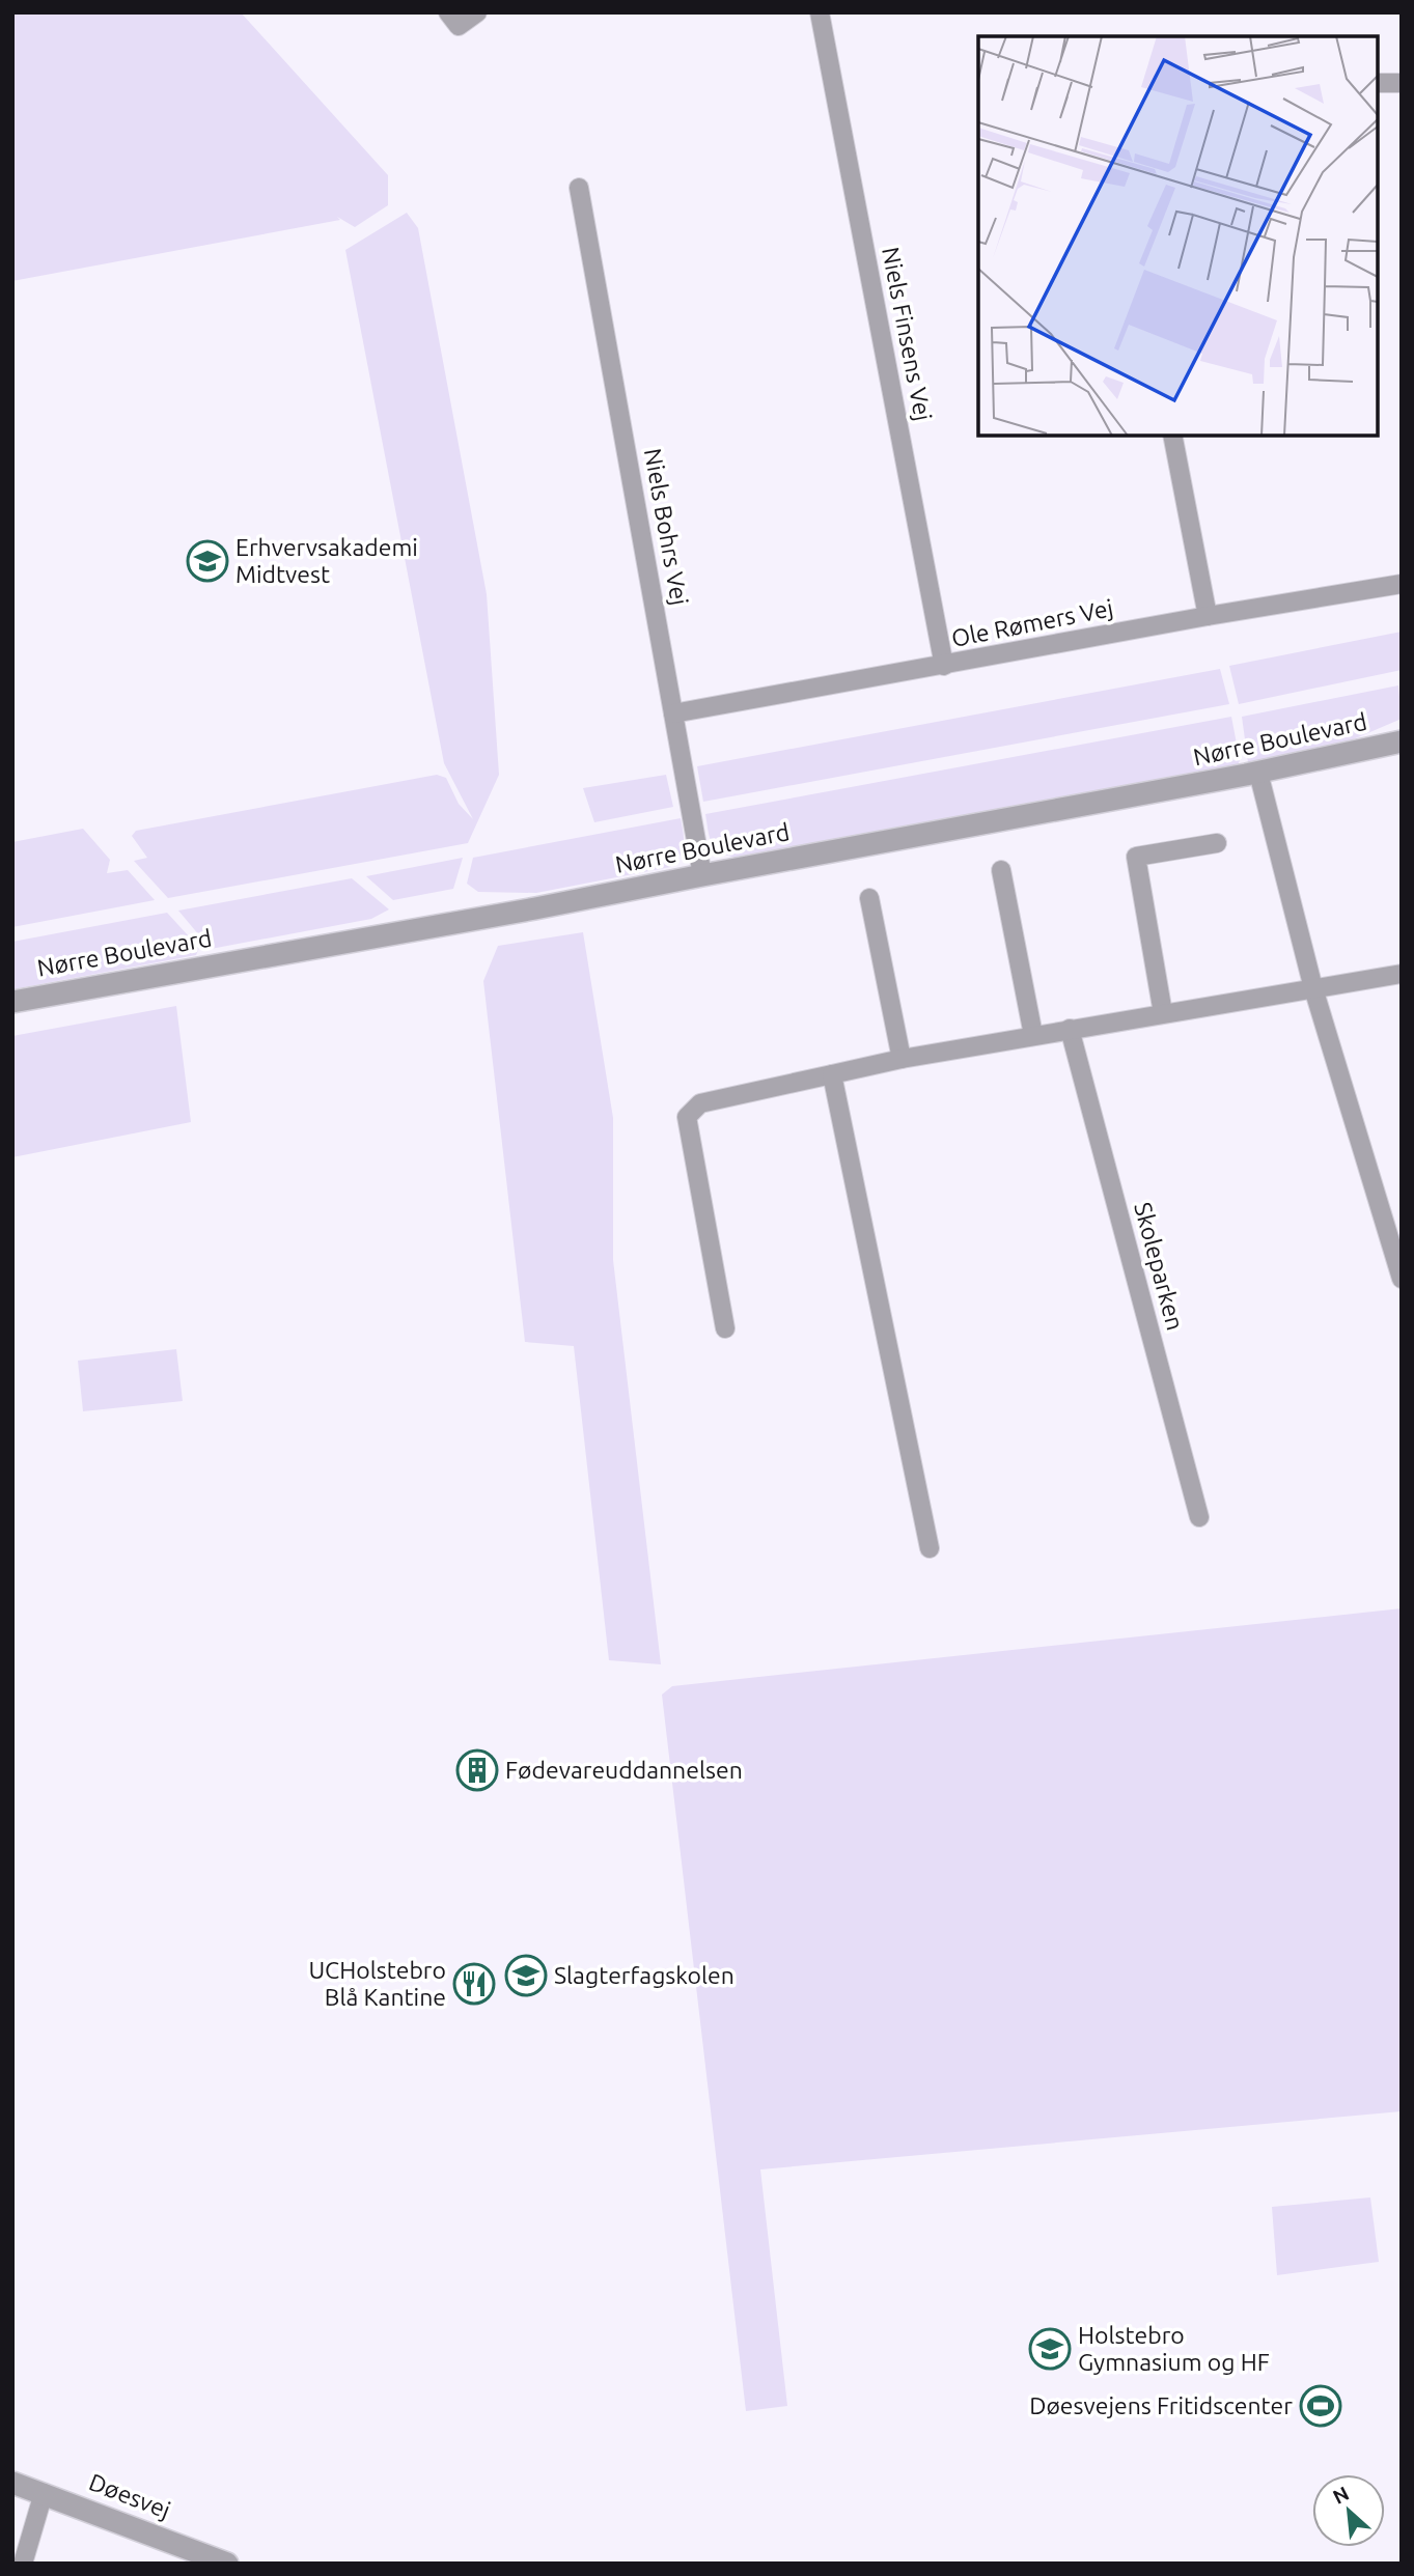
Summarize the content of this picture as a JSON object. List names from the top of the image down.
{
  "streets": {
    "street": [
      "Niels Finsens Vej",
      "Niels Bohrs Vej",
      "Ole Rømers Vej",
      "Nørre Boulevard",
      "Skoleparken",
      "Døesvej"
    ]
  },
  "crossings": [
    ["Niels Finsens Vej", "Ole Rømers Vej"],
    ["Niels Bohrs Vej", "Ole Rømers Vej"],
    ["Niels Bohrs Vej", "Nørre Boulevard"]
  ],
  "places": {
    "school or university": ["Erhvervsakademi Midtvest", "Slagterfagskolen", "Holstebro Gymnasium og HF"],
    "building": ["Fødevareuddannelsen"],
    "restaurant": ["UCHolstebro Blå Kantine"],
    "sports": ["Døesvejens Fritidscenter"]
  },
  "north": "top left"
}
